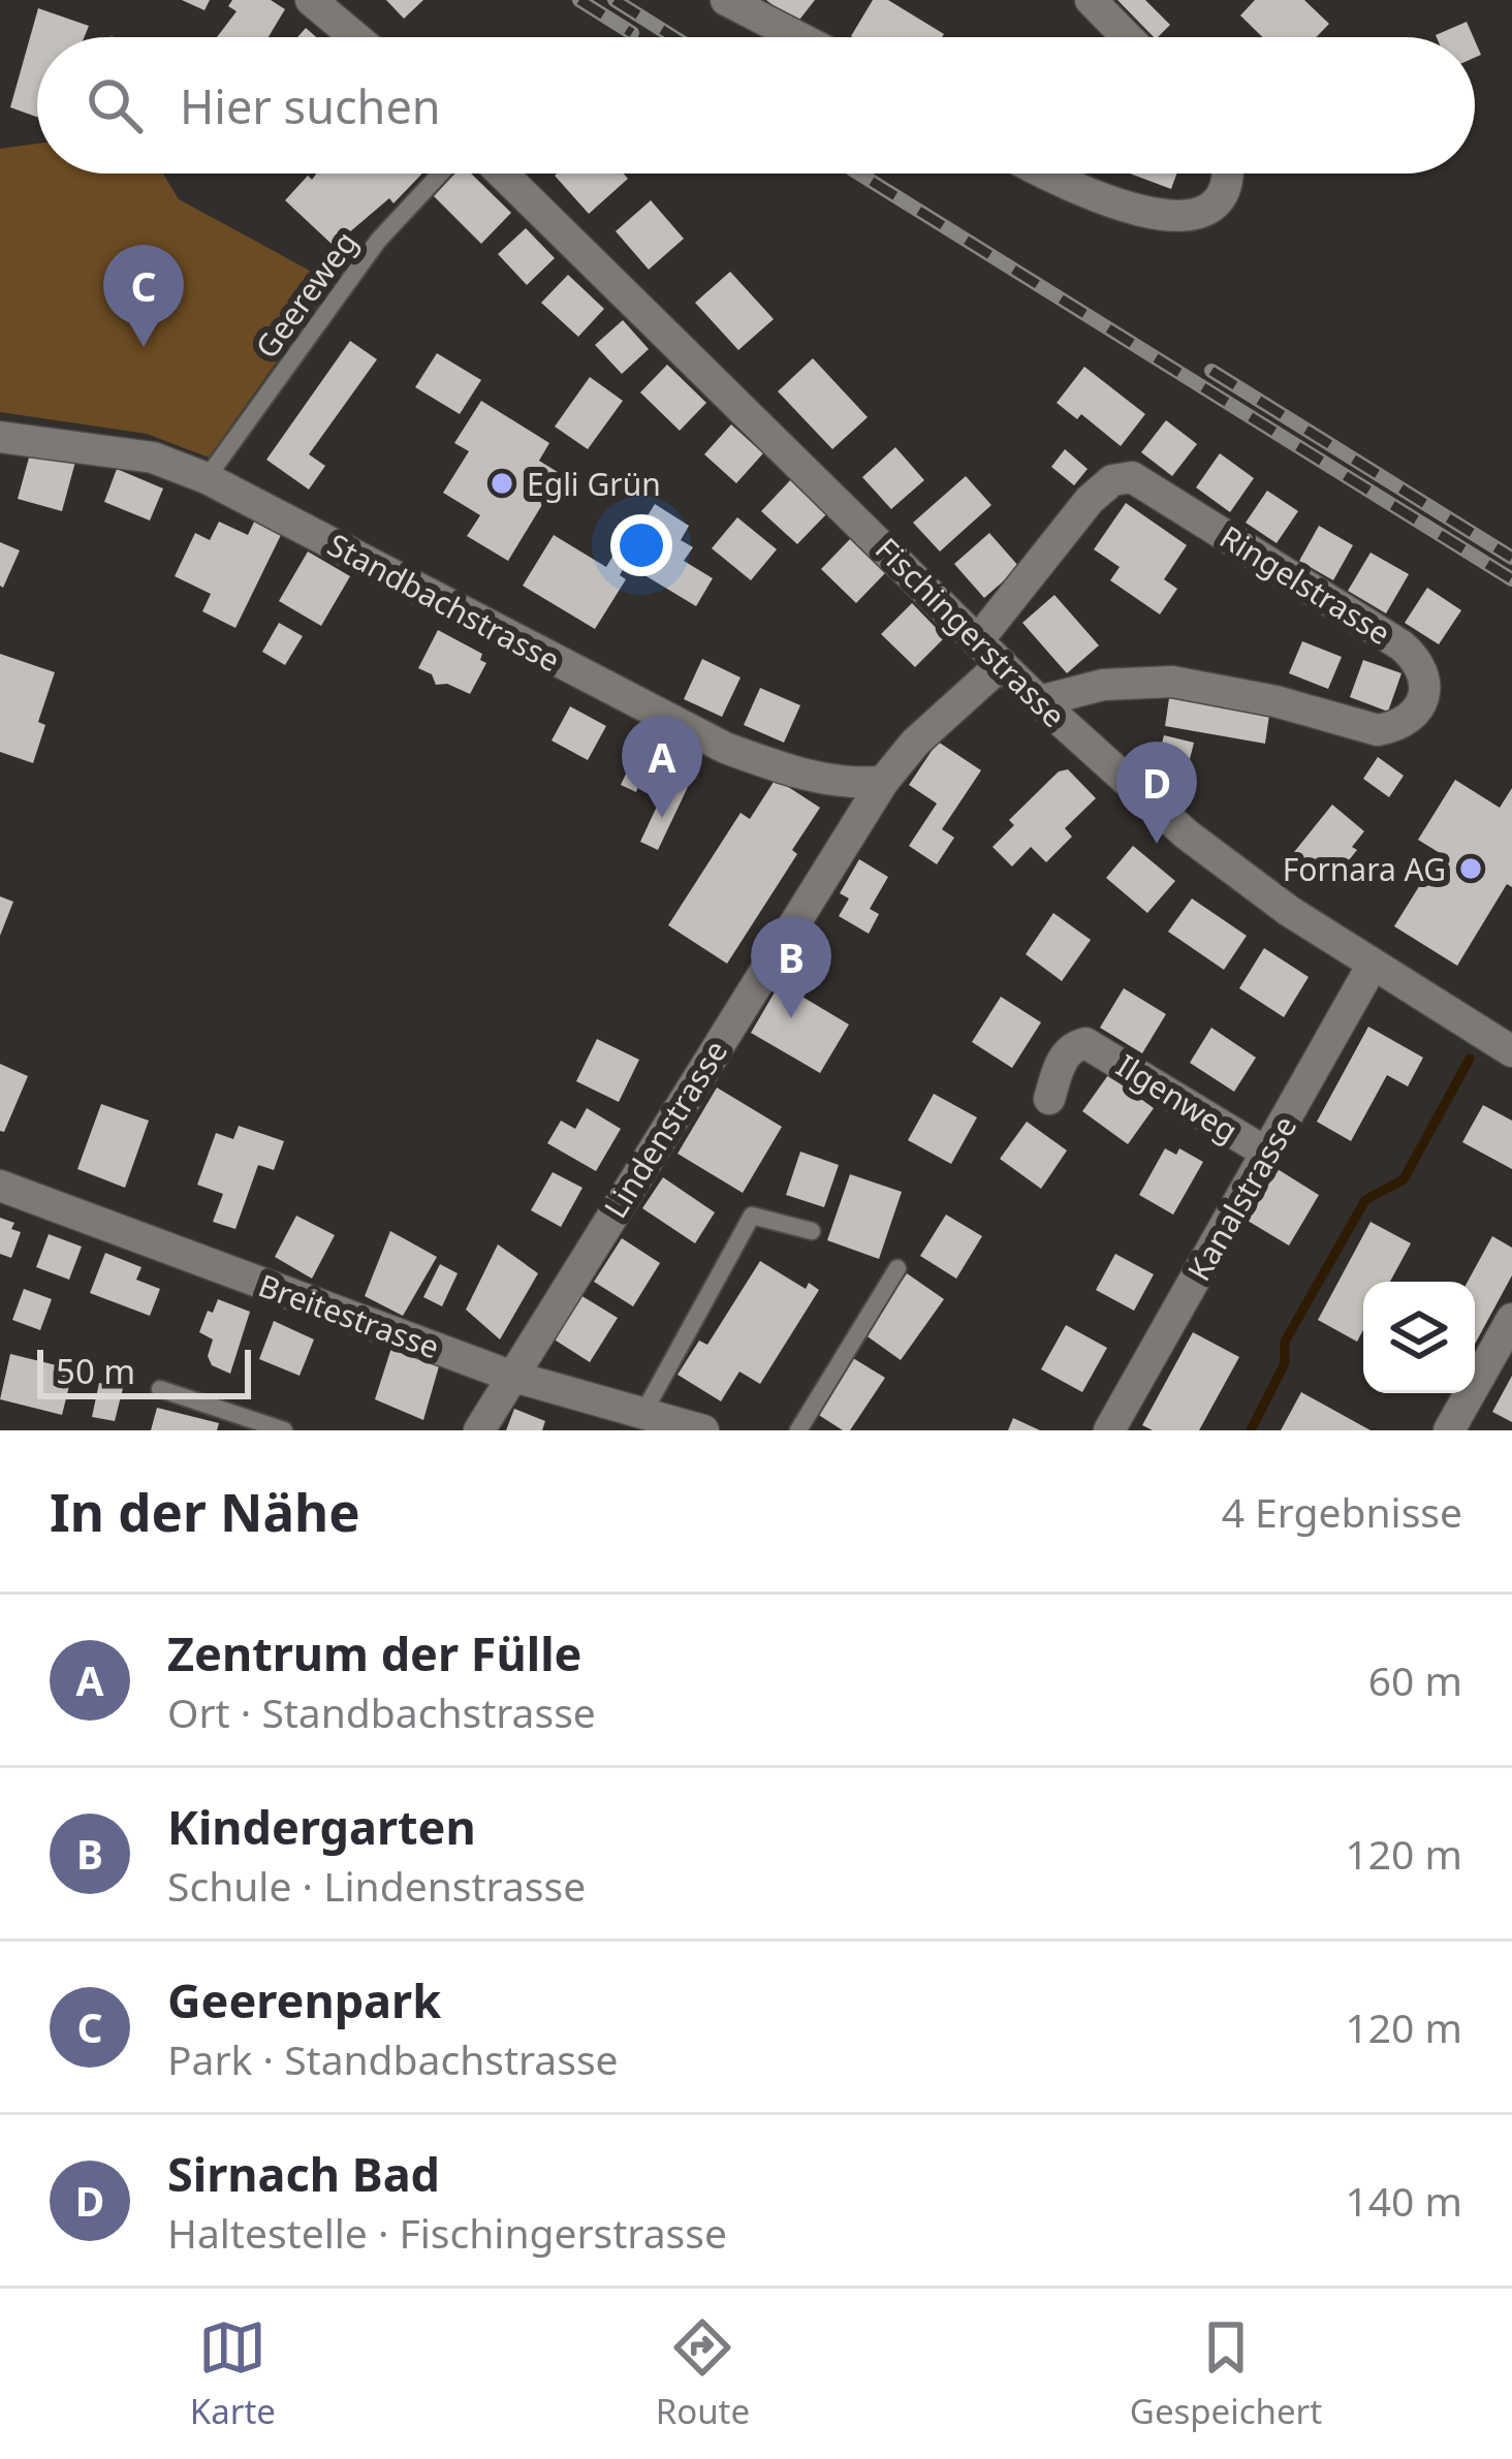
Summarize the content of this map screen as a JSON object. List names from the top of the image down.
{
  "streets": {
    "street": [
      "Ringelstrasse",
      "Standbachstrasse",
      "Fischingerstrasse",
      "Ilgenweg",
      "Lindenstrasse",
      "Kanalstrasse",
      "Breitestrasse"
    ],
    "lane": ["Geereweg"]
  },
  "crossings": [
    ["Geereweg", "Standbachstrasse"],
    ["Ringelstrasse", "Fischingerstrasse"],
    ["Standbachstrasse", "Lindenstrasse"],
    ["Fischingerstrasse", "Lindenstrasse"],
    ["Fischingerstrasse", "Kanalstrasse"],
    ["Ilgenweg", "Kanalstrasse"],
    ["Lindenstrasse", "Breitestrasse"]
  ],
  "places": ["Egli Grün", "Fornara AG"],
  "scale_bar": "50 m",
  "page": {
    "search": "Hier suchen",
    "pins": [
      "C",
      "A",
      "D",
      "B"
    ],
    "scale": "50 m",
    "heading": ["In der Nähe", "4 Ergebnisse"],
    "list": [
      {
        "mark": "A",
        "name": "Zentrum der Fülle",
        "note": "Ort · Standbachstrasse",
        "value": "60 m"
      },
      {
        "mark": "B",
        "name": "Kindergarten",
        "note": "Schule · Lindenstrasse",
        "value": "120 m"
      },
      {
        "mark": "C",
        "name": "Geerenpark",
        "note": "Park · Standbachstrasse",
        "value": "120 m"
      },
      {
        "mark": "D",
        "name": "Sirnach Bad",
        "note": "Haltestelle · Fischingerstrasse",
        "value": "140 m"
      }
    ],
    "nav": ["Karte", "Route", "Gespeichert"]
  }
}
